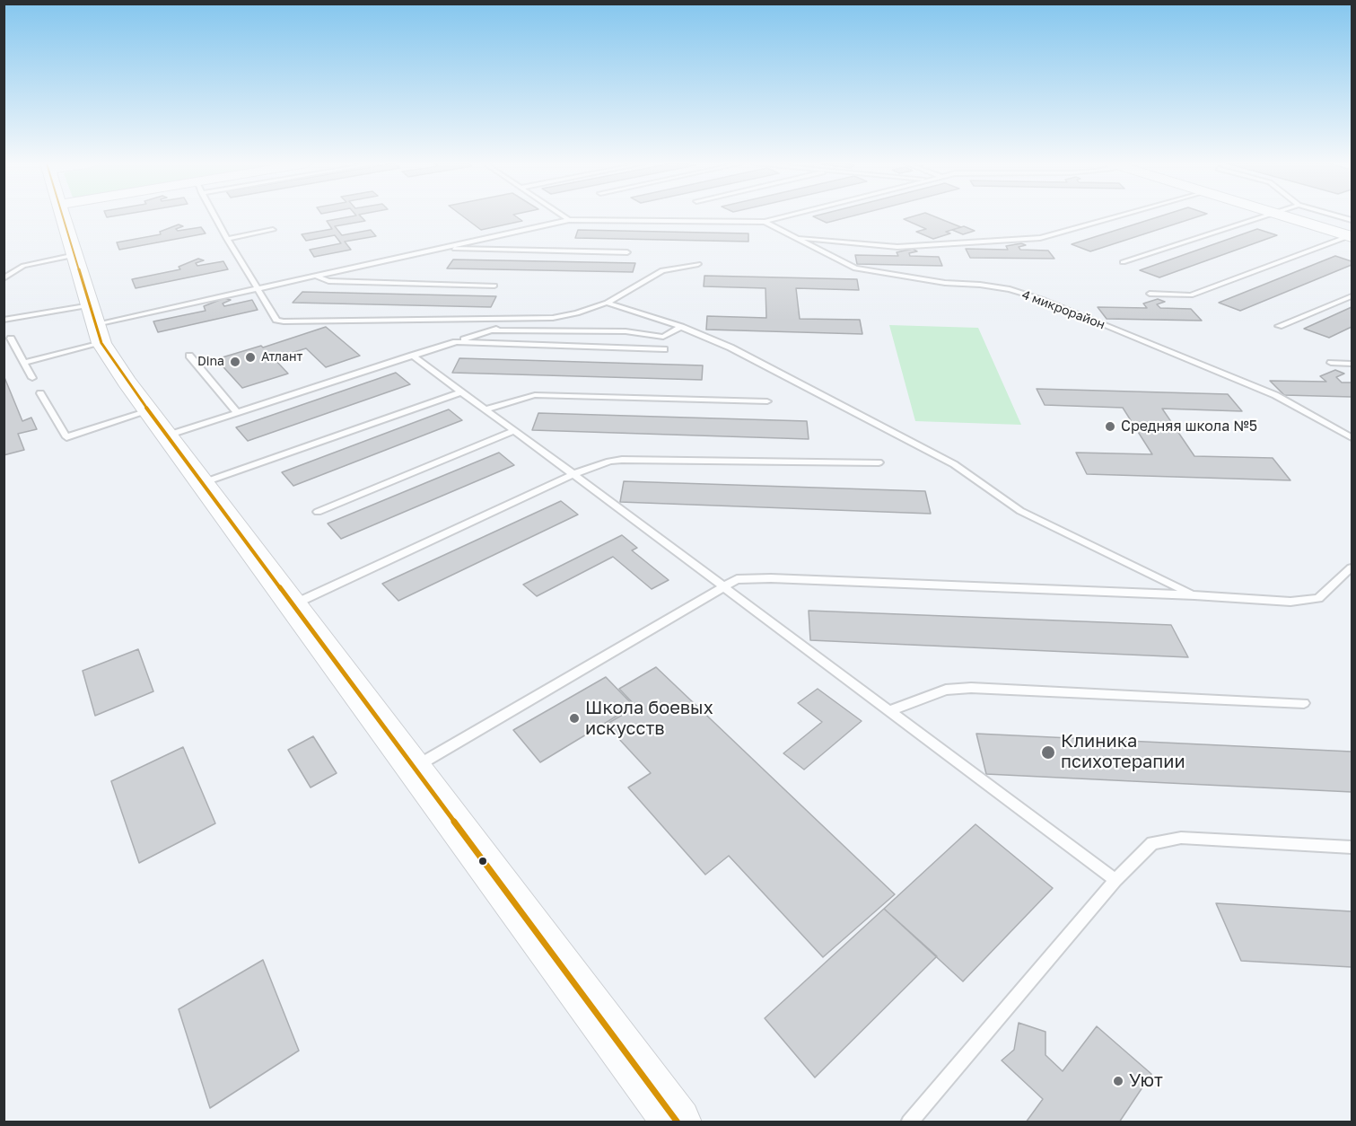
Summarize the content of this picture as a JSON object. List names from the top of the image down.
{
  "streets": {
    "lane": ["4 микрорайон"]
  },
  "places": [
    "Атлант",
    "Dina",
    "Средняя школа №5",
    "Школа боевых искусств",
    "Клиника психотерапии",
    "Уют"
  ]
}
